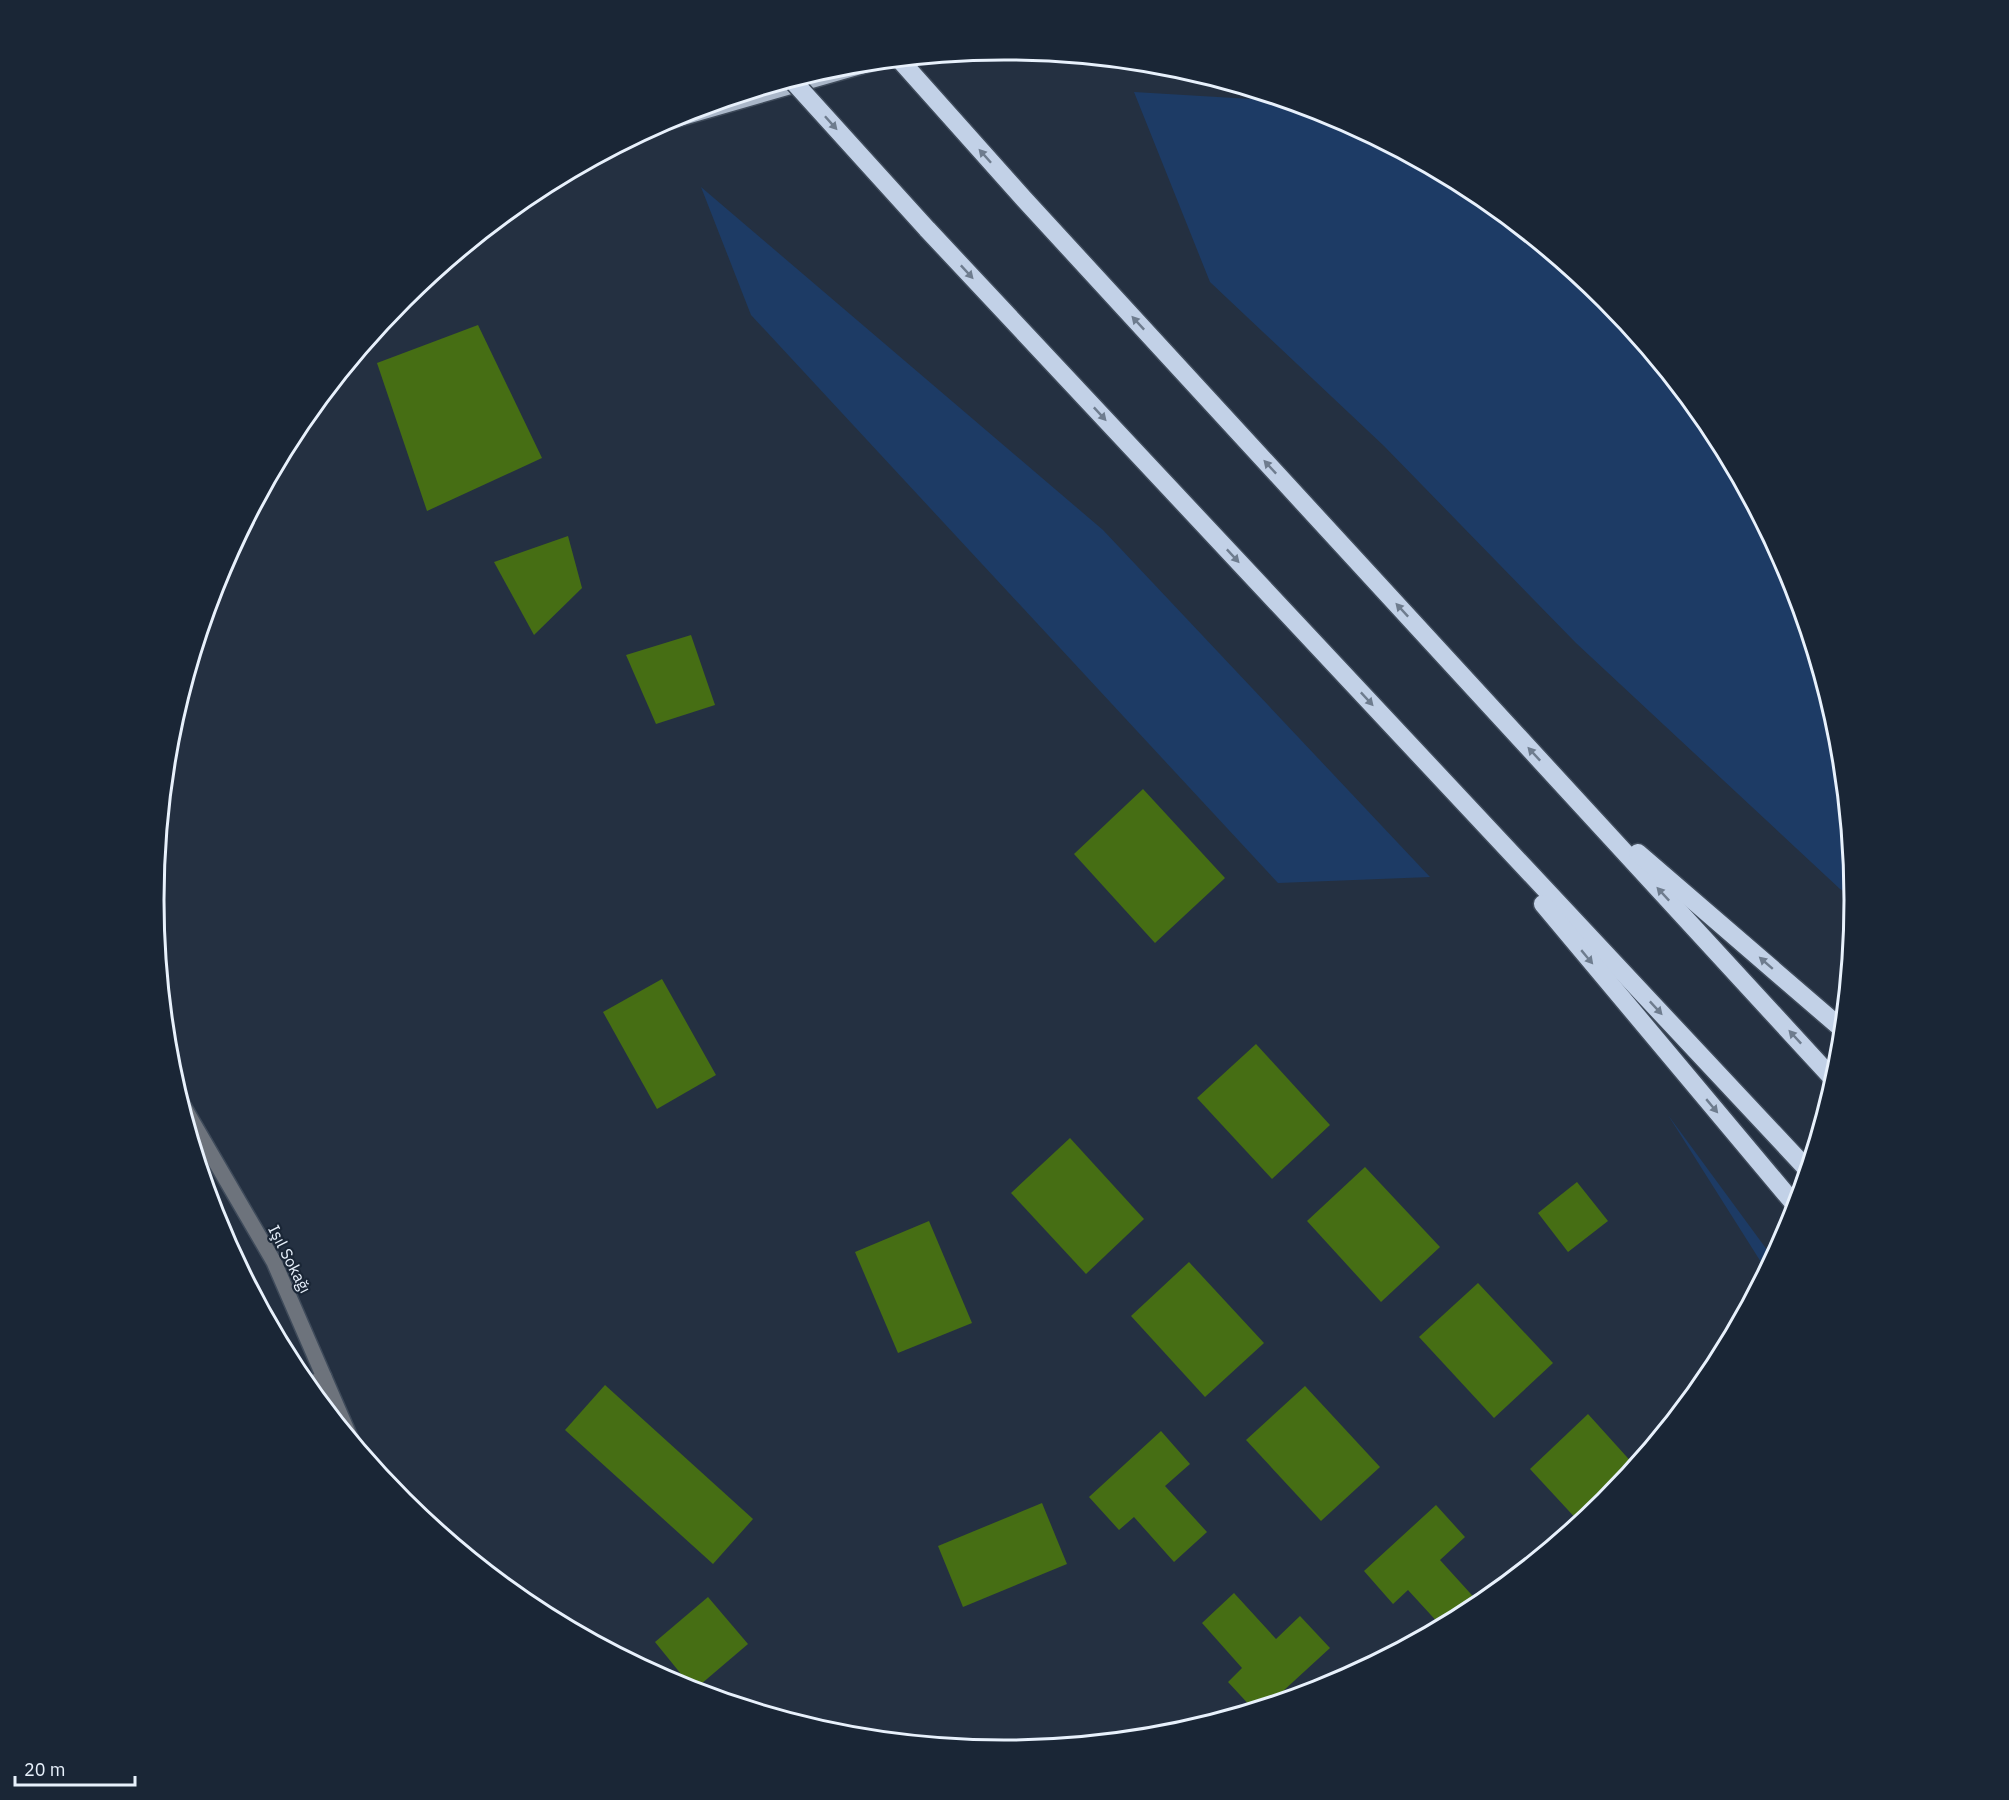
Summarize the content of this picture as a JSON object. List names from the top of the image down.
{
  "streets": {
    "street": ["Işıl Sokağı"]
  },
  "scale_bar": "20 m"
}
